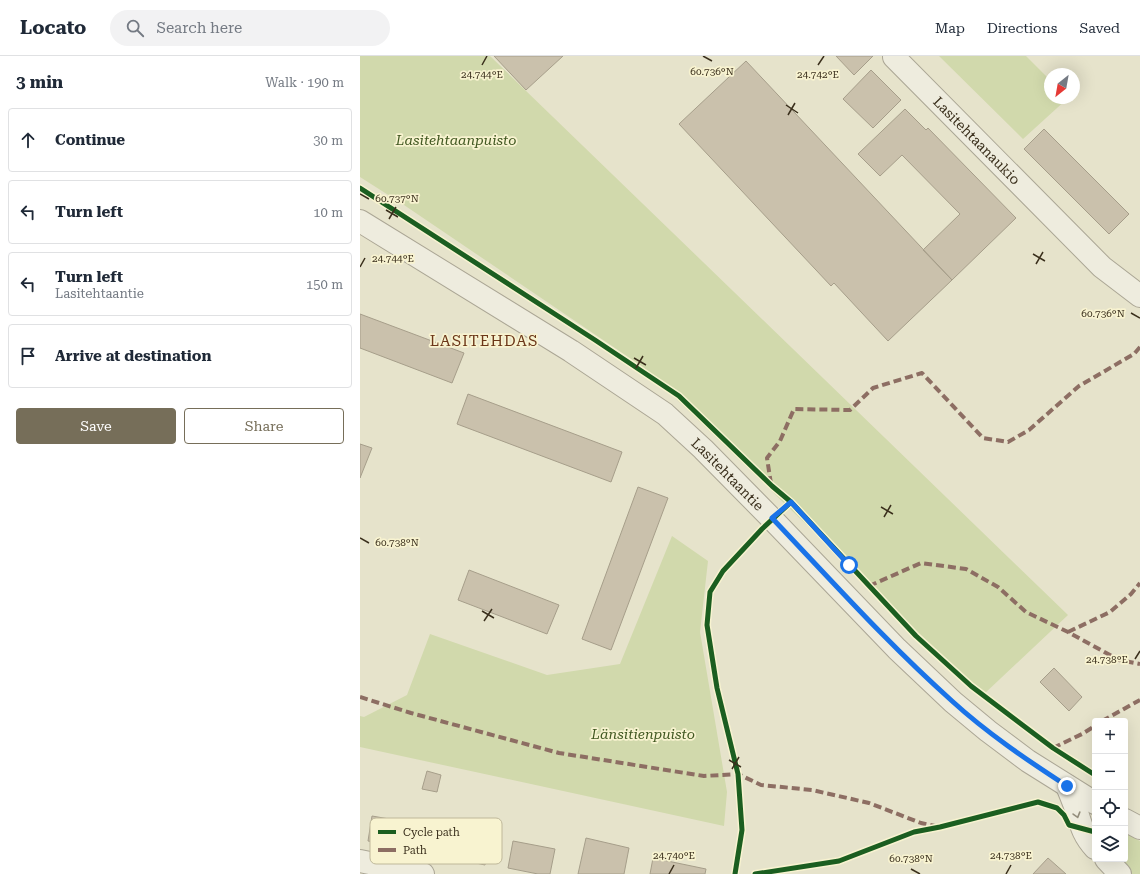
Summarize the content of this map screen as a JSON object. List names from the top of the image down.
{
  "streets": {
    "street": ["Lasitehtaanaukio", "Lasitehtaantie"]
  },
  "districts": ["LASITEHDAS"],
  "parks": ["Lasitehtaanpuisto", "Länsitienpuisto"],
  "legend": ["Cycle path", "Path"],
  "north": "bottom left",
  "page": {
    "header": "Locato",
    "search": "Search here",
    "nav": ["Map", "Directions", "Saved"],
    "heading": ["3 min", "Walk · 190 m"],
    "list": [
      ["Continue", "30 m"],
      ["Turn left", "10 m"],
      ["Turn left", "Lasitehtaantie", "150 m"],
      "Arrive at destination"
    ],
    "buttons": ["Save", "Share"],
    "map_buttons": ["+", "−"]
  },
  "coordinates": [
    "60.736°N",
    "24.744°E",
    "24.742°E",
    "60.737°N",
    "60.738°N",
    "24.738°E",
    "24.740°E"
  ]
}
